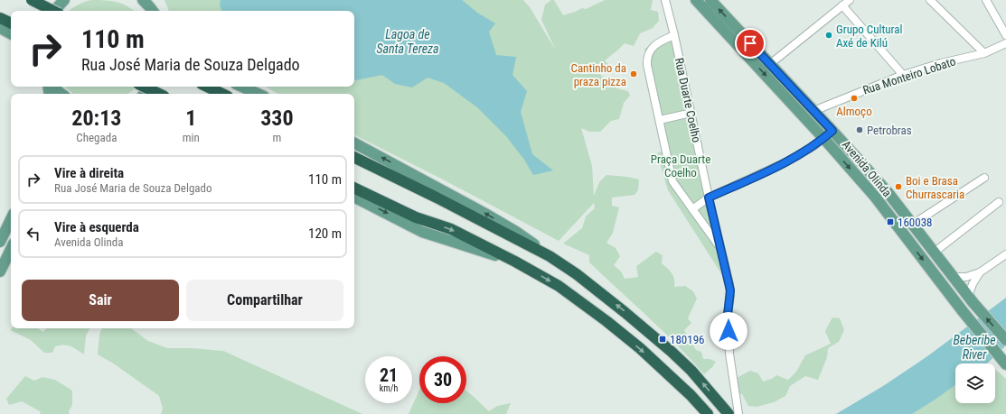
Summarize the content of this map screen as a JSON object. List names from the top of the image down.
{
  "streets": {
    "main road": ["Avenida Olinda"],
    "street": ["Rua Monteiro Lobato", "Rua Duarte Coelho"]
  },
  "crossings": [
    ["Rua Monteiro Lobato", "Avenida Olinda"]
  ],
  "water": ["Lagoa de Santa Tereza", "Beberibe River"],
  "parks": ["Praça Duarte Coelho"],
  "places": {
    "other": [
      "Grupo Cultural Axé de Kilú",
      "Cantinho da praza pizza",
      "Almoço",
      "Petrobras",
      "Boi e Brasa Churrascaria"
    ],
    "transit": ["160038", "180196"]
  },
  "page": {
    "turn": ["110 m", "Rua José Maria de Souza Delgado"],
    "eta": [
      "20:13",
      "Chegada",
      "1",
      "min",
      "330",
      "m"
    ],
    "list": [
      {
        "name": "Vire à direita",
        "note": "Rua José Maria de Souza Delgado",
        "value": "110 m"
      },
      {
        "name": "Vire à esquerda",
        "note": "Avenida Olinda",
        "value": "120 m"
      }
    ],
    "buttons": ["Sair", "Compartilhar"],
    "speed": "21 km/h",
    "limit": "30"
  }
}
